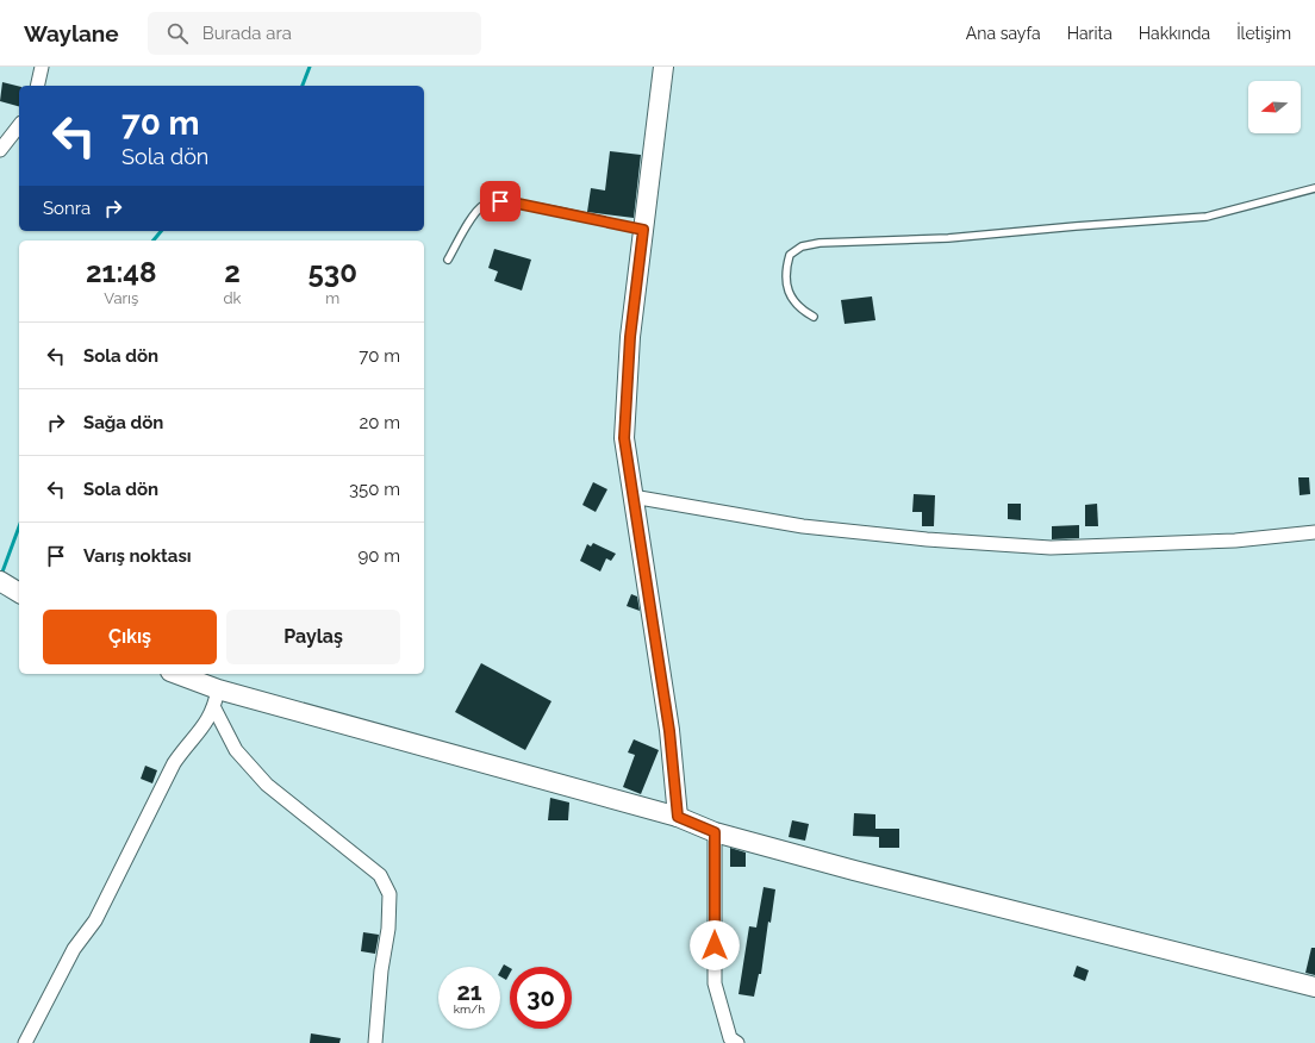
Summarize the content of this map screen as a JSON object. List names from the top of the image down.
{
  "north": "left",
  "page": {
    "header": "Waylane",
    "search": "Burada ara",
    "nav": [
      "Ana sayfa",
      "Harita",
      "Hakkında",
      "İletişim"
    ],
    "turn": ["70 m", "Sola dön"],
    "then": "Sonra",
    "eta": [
      "21:48",
      "Varış",
      "2",
      "dk",
      "530",
      "m"
    ],
    "list": [
      {
        "name": "Sola dön",
        "value": "70 m"
      },
      {
        "name": "Sağa dön",
        "value": "20 m"
      },
      {
        "name": "Sola dön",
        "value": "350 m"
      },
      {
        "name": "Varış noktası",
        "value": "90 m"
      }
    ],
    "buttons": ["Çıkış", "Paylaş"],
    "speed": "21 km/h",
    "limit": "30"
  }
}
